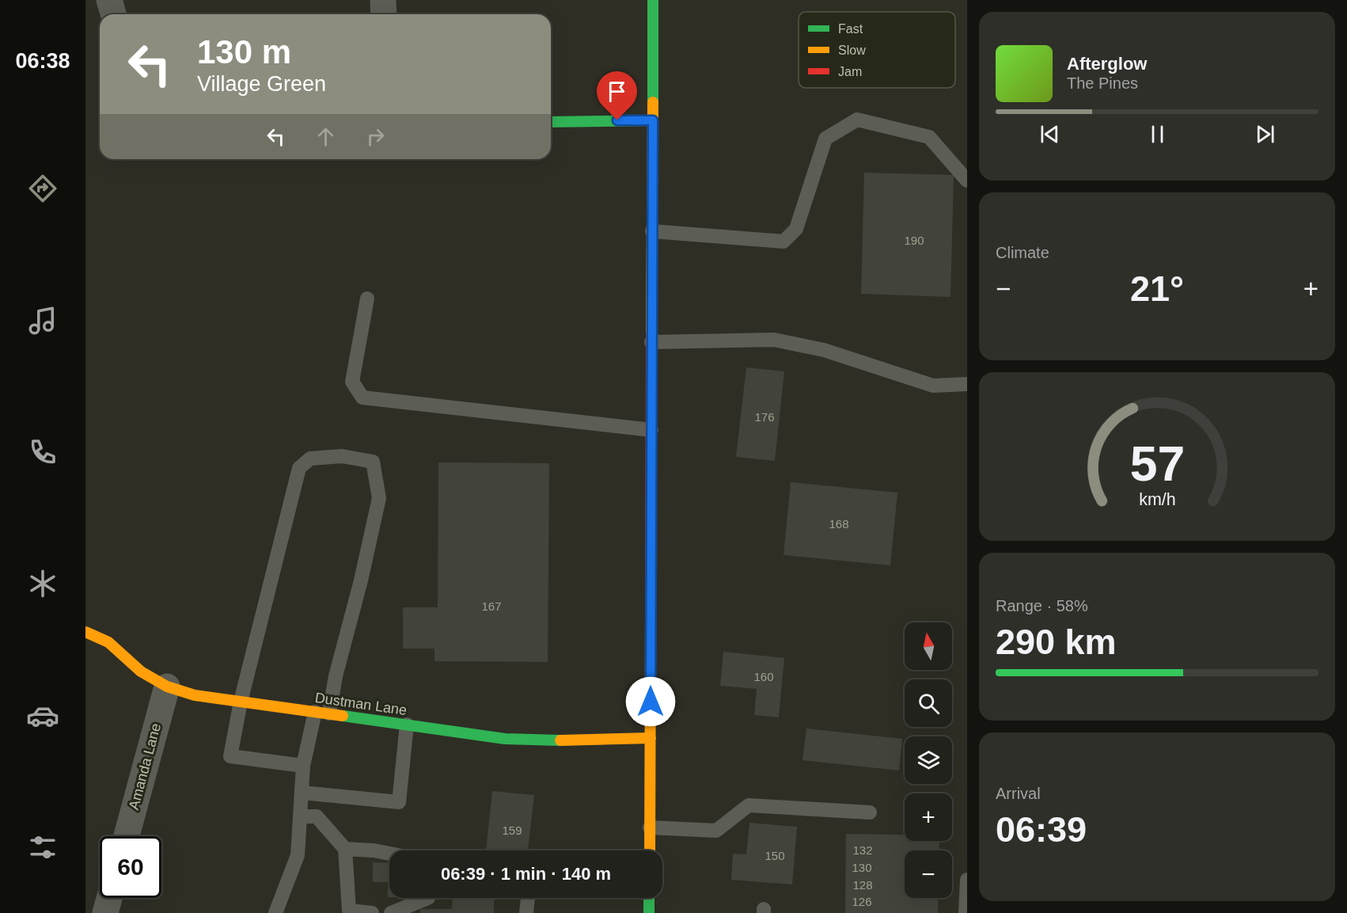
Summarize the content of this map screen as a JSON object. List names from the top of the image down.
{
  "streets": {
    "main road": ["Dustman Lane"],
    "street": ["Amanda Lane"]
  },
  "crossings": [
    ["Dustman Lane", "Amanda Lane"]
  ],
  "house_numbers": [
    "190",
    "176",
    "168",
    "167",
    "160",
    "159",
    "132",
    "150",
    "130",
    "128",
    "126"
  ],
  "legend": ["Fast", "Slow", "Jam"],
  "north": "top",
  "page": {
    "tabs": "06:38",
    "turn": ["130 m", "Village Green"],
    "song": ["Afterglow", "The Pines"],
    "tile": [
      "Climate",
      ["Range · 58%", "290 km"],
      ["Arrival", "06:39"]
    ],
    "heat": ["−", "21°", "+"],
    "map_buttons": ["+", "−"],
    "limit": "60",
    "trip": "06:39 · 1 min · 140 m",
    "gauge": ["57", "km/h"]
  }
}
